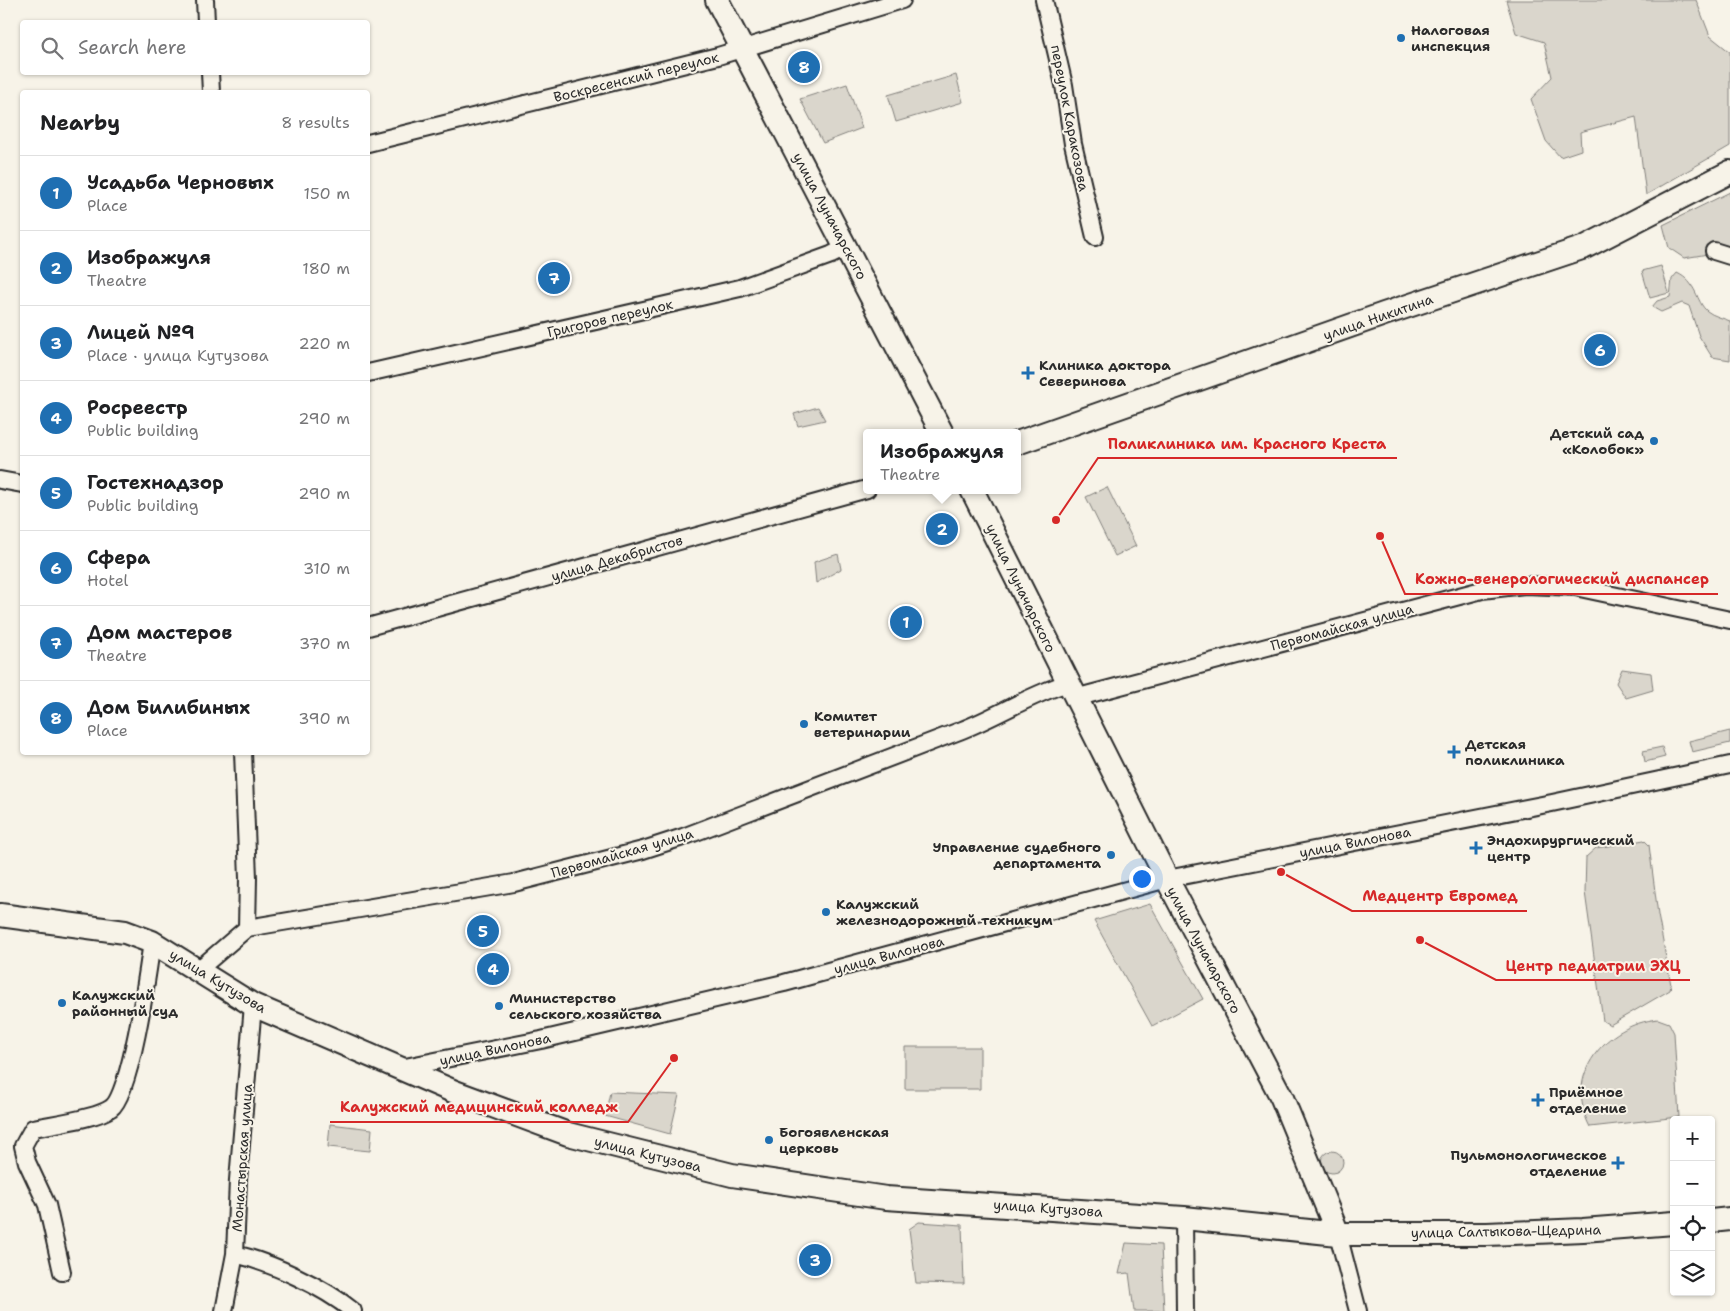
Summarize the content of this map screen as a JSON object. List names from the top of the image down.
{
  "streets": {
    "main road": [
      "улица Луначарского",
      "улица Никитина",
      "улица Кутузова",
      "улица Салтыкова-Щедрина"
    ],
    "street": [
      "Воскресенский переулок",
      "переулок Каракозова",
      "Григоров переулок",
      "улица Декабристов",
      "Первомайская улица",
      "улица Вилонова",
      "Монастырская улица"
    ]
  },
  "crossings": [
    ["Воскресенский переулок", "улица Луначарского"],
    ["улица Луначарского", "Григоров переулок"],
    ["улица Луначарского", "Первомайская улица"],
    ["улица Луначарского", "улица Вилонова"],
    ["улица Луначарского", "улица Кутузова"],
    ["улица Луначарского", "улица Салтыкова-Щедрина"],
    ["улица Вилонова", "улица Кутузова"],
    ["улица Кутузова", "Монастырская улица"],
    ["улица Кутузова", "улица Салтыкова-Щедрина"]
  ],
  "places": {
    "other": [
      "Налоговая инспекция",
      "Детский сад «Колобок»",
      "Поликлиника им. Красного Креста",
      "Кожно-венерологический диспансер",
      "Комитет ветеринарии",
      "Управление судебного департамента",
      "Медцентр Евромед",
      "Калужский железнодорожный техникум",
      "Центр педиатрии ЭХЦ",
      "Калужский районный суд",
      "Министерство сельского хозяйства",
      "Калужский медицинский колледж",
      "Богоявленская церковь"
    ],
    "health": [
      "Клиника доктора Северинова",
      "Детская поликлиника",
      "Эндохирургический центр",
      "Приёмное отделение",
      "Пульмонологическое отделение"
    ]
  },
  "page": {
    "search": "Search here",
    "pins": [
      "8",
      "7",
      "6",
      "2",
      "1",
      "5",
      "4",
      "3"
    ],
    "heading": ["Nearby", "8 results"],
    "list": [
      {
        "mark": "1",
        "name": "Усадьба Черновых",
        "note": "Place",
        "value": "150 m"
      },
      {
        "mark": "2",
        "name": "Изображуля",
        "note": "Theatre",
        "value": "180 m"
      },
      {
        "mark": "3",
        "name": "Лицей №9",
        "note": "Place · улица Кутузова",
        "value": "220 m"
      },
      {
        "mark": "4",
        "name": "Росреестр",
        "note": "Public building",
        "value": "290 m"
      },
      {
        "mark": "5",
        "name": "Гостехнадзор",
        "note": "Public building",
        "value": "290 m"
      },
      {
        "mark": "6",
        "name": "Сфера",
        "note": "Hotel",
        "value": "310 m"
      },
      {
        "mark": "7",
        "name": "Дом мастеров",
        "note": "Theatre",
        "value": "370 m"
      },
      {
        "mark": "8",
        "name": "Дом Билибиных",
        "note": "Place",
        "value": "390 m"
      }
    ],
    "popup": ["Изображуля", "Theatre"],
    "map_buttons": ["+", "−"]
  }
}
